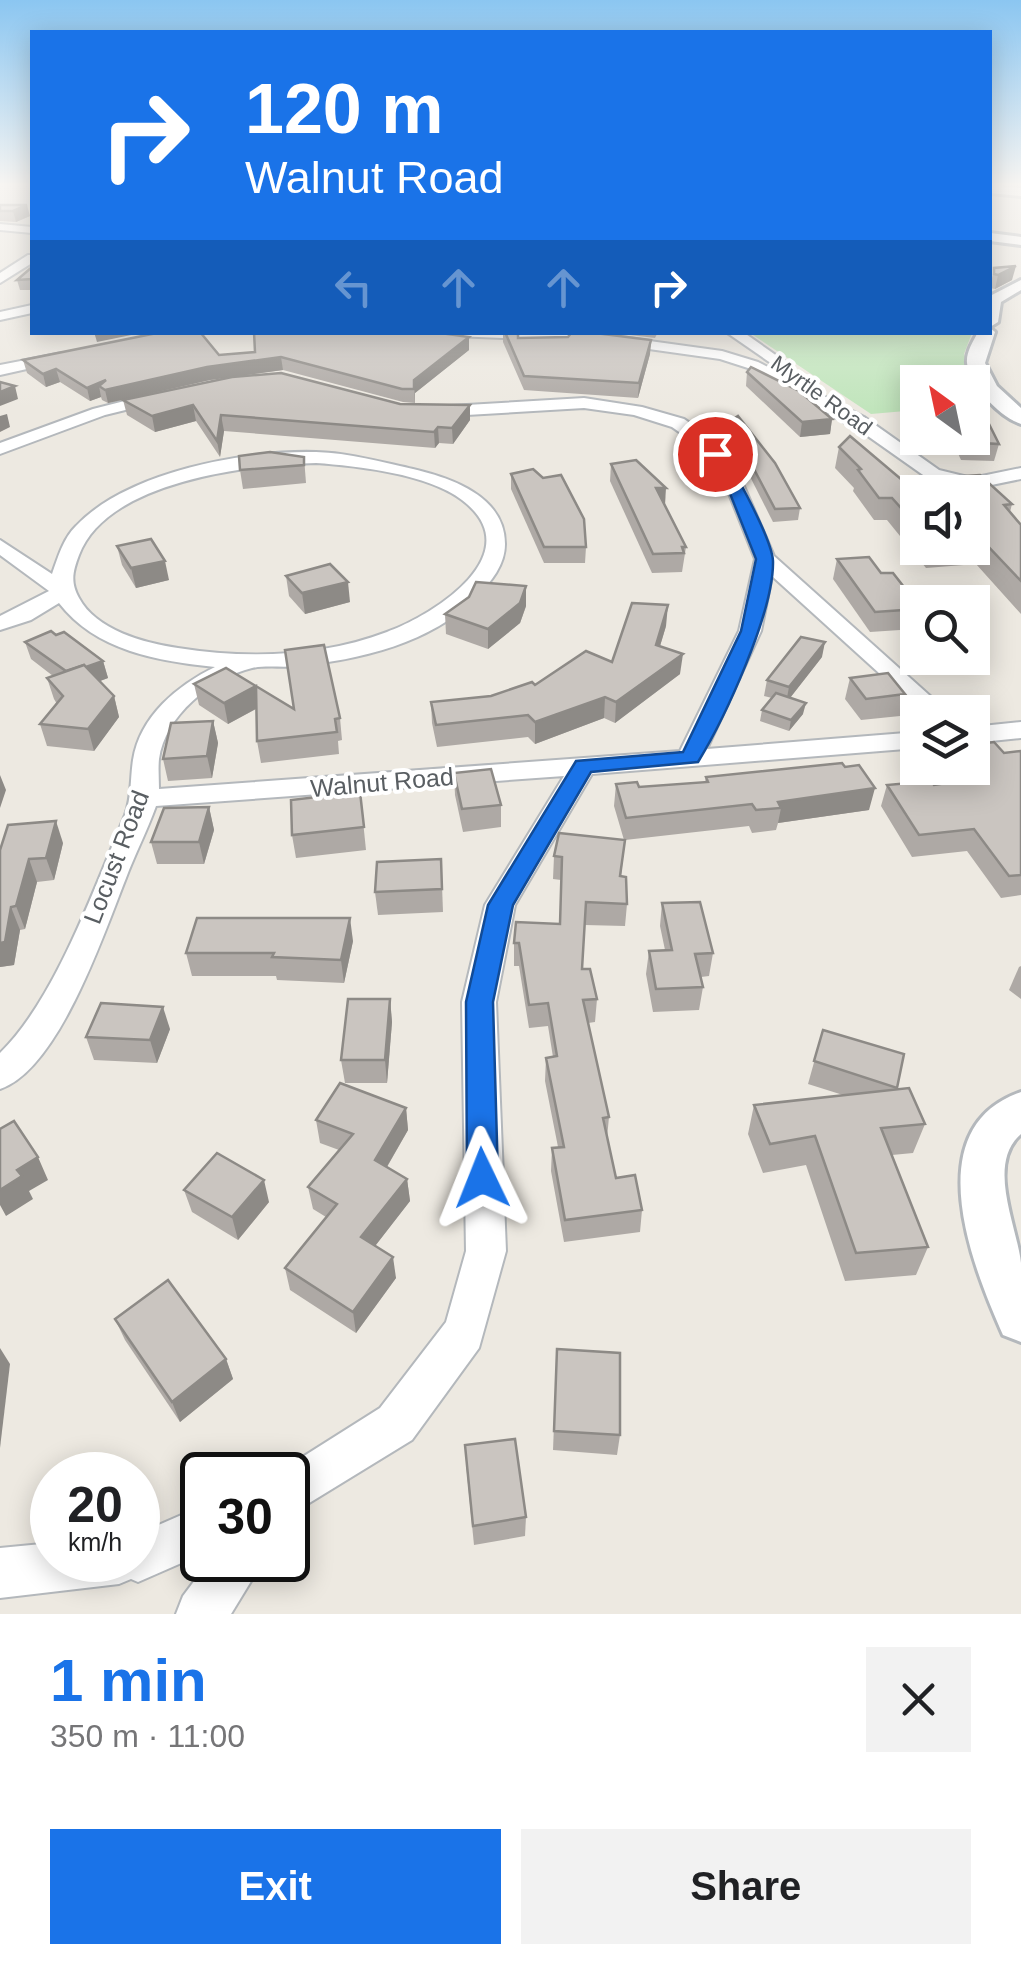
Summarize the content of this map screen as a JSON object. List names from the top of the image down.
{
  "streets": {
    "street": ["Myrtle Road", "Walnut Road", "Locust Road"]
  },
  "crossings": [
    ["Walnut Road", "Locust Road"]
  ],
  "north": "top left",
  "page": {
    "turn": ["120 m", "Walnut Road"],
    "speed": "20 km/h",
    "limit": "30",
    "heading": ["1 min", "350 m · 11:00"],
    "buttons": ["Exit", "Share"]
  }
}
